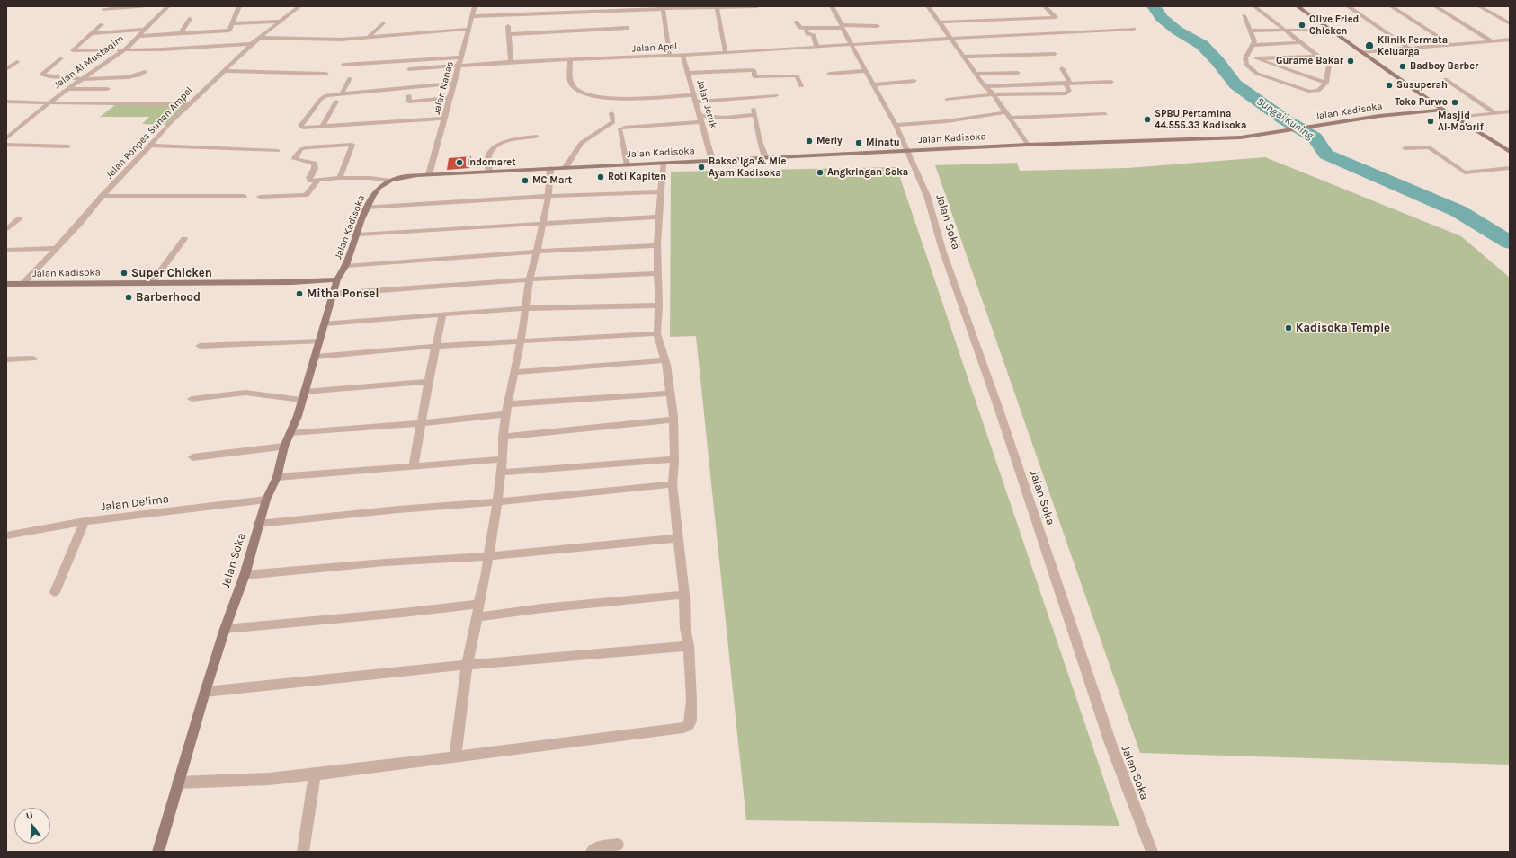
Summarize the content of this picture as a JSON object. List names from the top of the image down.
{
  "streets": {
    "street": [
      "Jalan Apel",
      "Jalan Al Mustaqim",
      "Jalan Nanas",
      "Jalan Jeruk",
      "Jalan Kadisoka",
      "Jalan Ponpes Sunan Ampel",
      "Jalan Soka",
      "Jalan Delima"
    ]
  },
  "crossings": [
    ["Jalan Apel", "Jalan Nanas"],
    ["Jalan Apel", "Jalan Jeruk"],
    ["Jalan Apel", "Jalan Soka"],
    ["Jalan Nanas", "Jalan Kadisoka"],
    ["Jalan Jeruk", "Jalan Kadisoka"],
    ["Jalan Kadisoka", "Jalan Ponpes Sunan Ampel"],
    ["Jalan Kadisoka", "Jalan Soka"],
    ["Jalan Soka", "Jalan Delima"]
  ],
  "water": ["Sungai Kuning"],
  "places": [
    "Olive Fried Chicken",
    "Klinik Permata Keluarga",
    "Gurame Bakar",
    "Badboy Barber",
    "Susuperah",
    "Toko Purwo",
    "SPBU Pertamina 44.555.33 Kadisoka",
    "Masjid Al-Ma'arif",
    "Merly",
    "Minatu",
    "Indomaret",
    "Bakso Iga & Mie Ayam Kadisoka",
    "Angkringan Soka",
    "Roti Kapiten",
    "MC Mart",
    "Super Chicken",
    "Mitha Ponsel",
    "Barberhood",
    "Kadisoka Temple"
  ],
  "north": "top"
}
